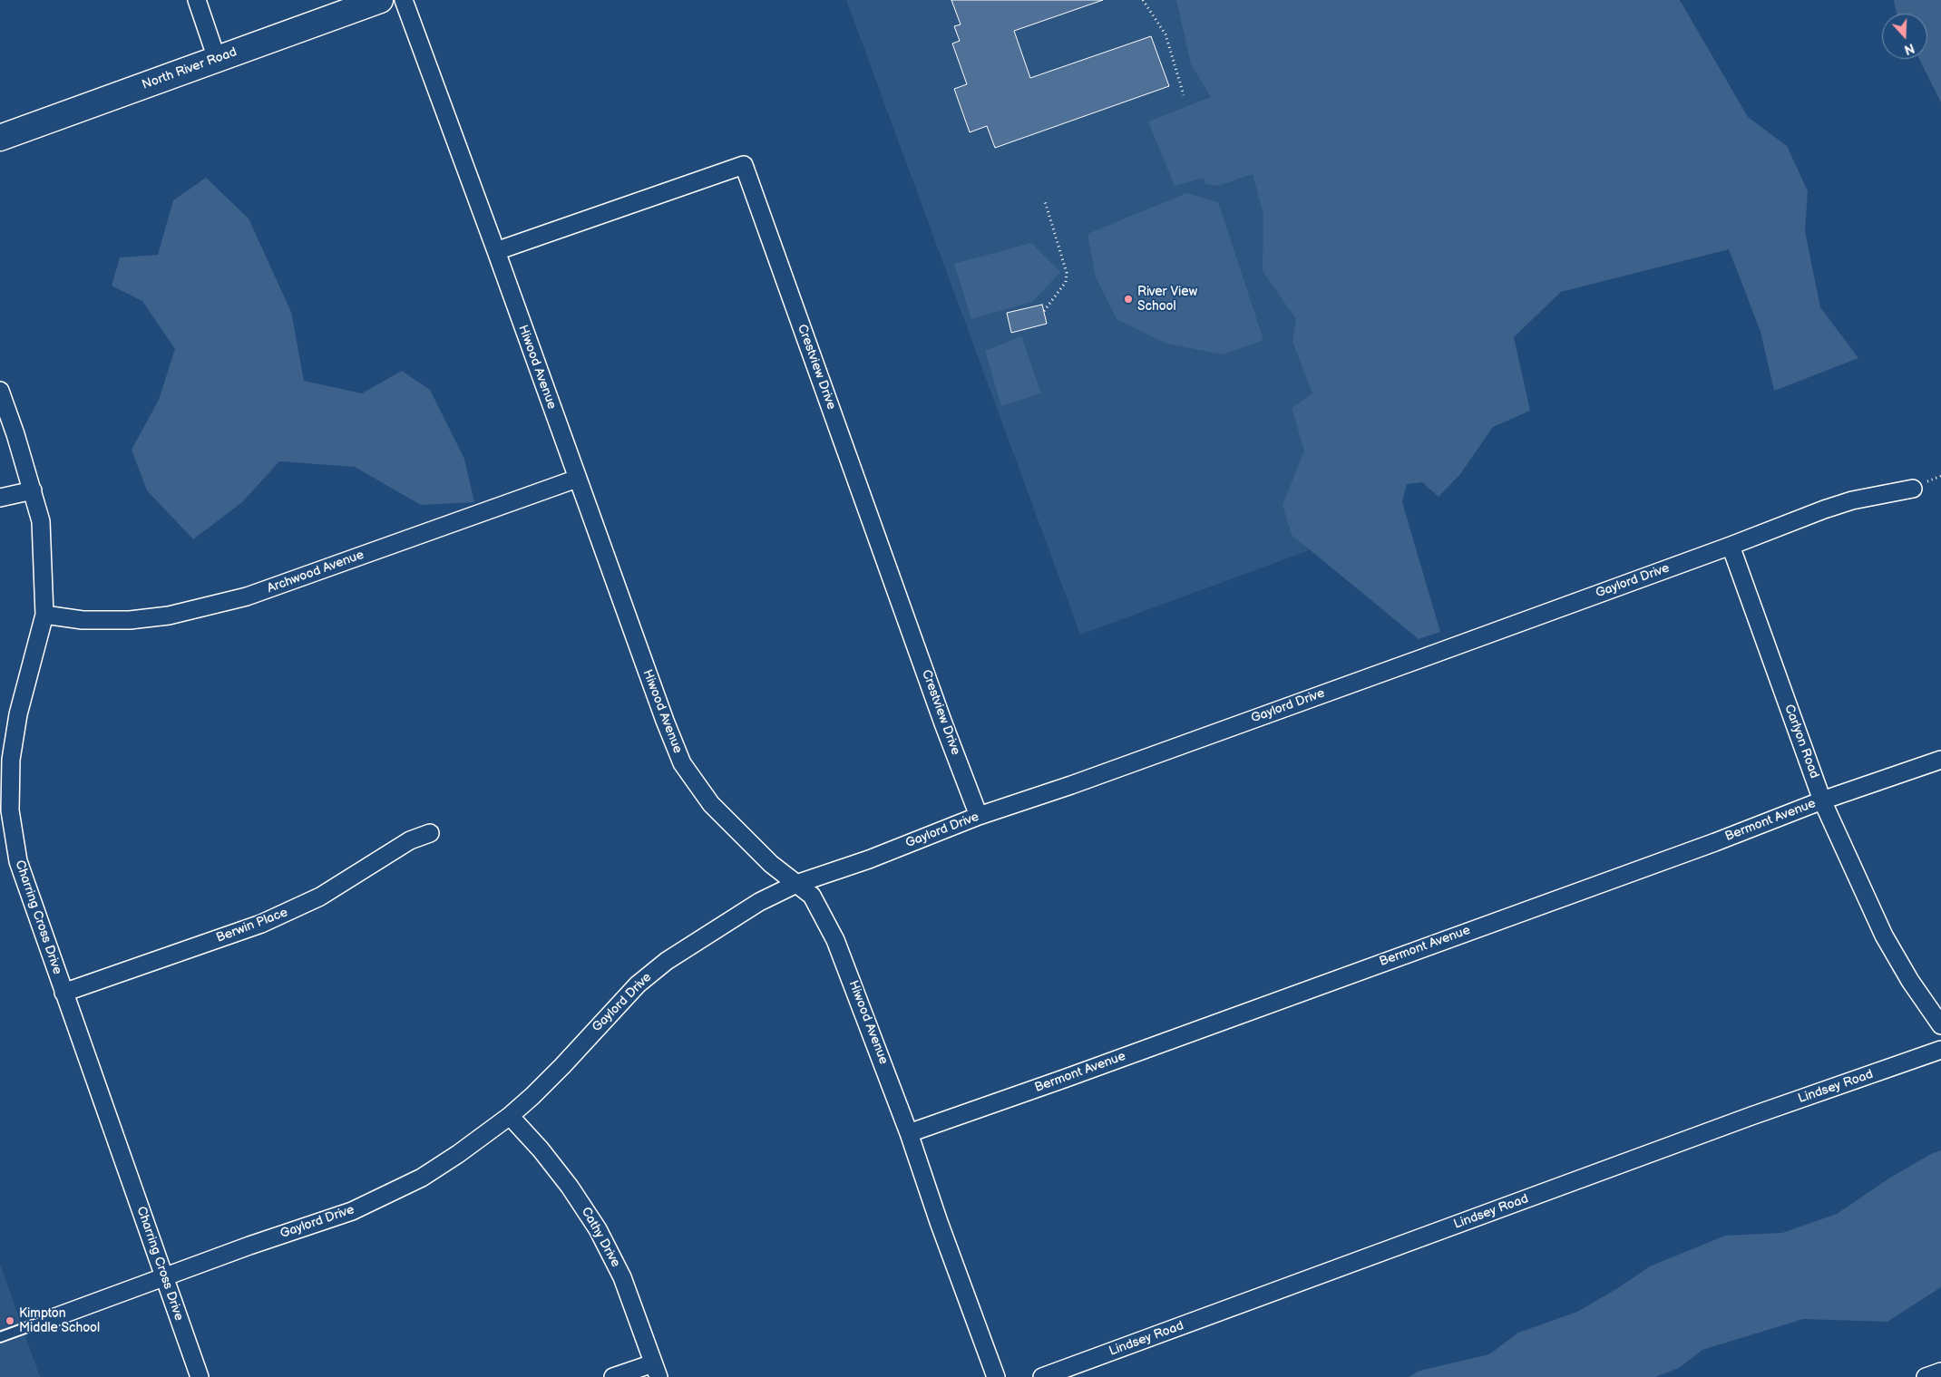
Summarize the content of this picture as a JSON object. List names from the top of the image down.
{
  "streets": {
    "street": [
      "North River Road",
      "Hiwood Avenue",
      "Crestview Drive",
      "Archwood Avenue",
      "Gaylord Drive",
      "Carlyon Road",
      "Bermont Avenue",
      "Charring Cross Drive",
      "Berwin Place",
      "Lindsey Road",
      "Cathy Drive"
    ]
  },
  "crossings": [
    ["Hiwood Avenue", "Crestview Drive"],
    ["Hiwood Avenue", "Archwood Avenue"],
    ["Hiwood Avenue", "Gaylord Drive"],
    ["Hiwood Avenue", "Bermont Avenue"],
    ["Crestview Drive", "Gaylord Drive"],
    ["Archwood Avenue", "Charring Cross Drive"],
    ["Gaylord Drive", "Carlyon Road"],
    ["Gaylord Drive", "Charring Cross Drive"],
    ["Gaylord Drive", "Cathy Drive"],
    ["Carlyon Road", "Bermont Avenue"],
    ["Charring Cross Drive", "Berwin Place"]
  ],
  "places": ["River View School", "Kimpton Middle School"],
  "north": "bottom"
}
